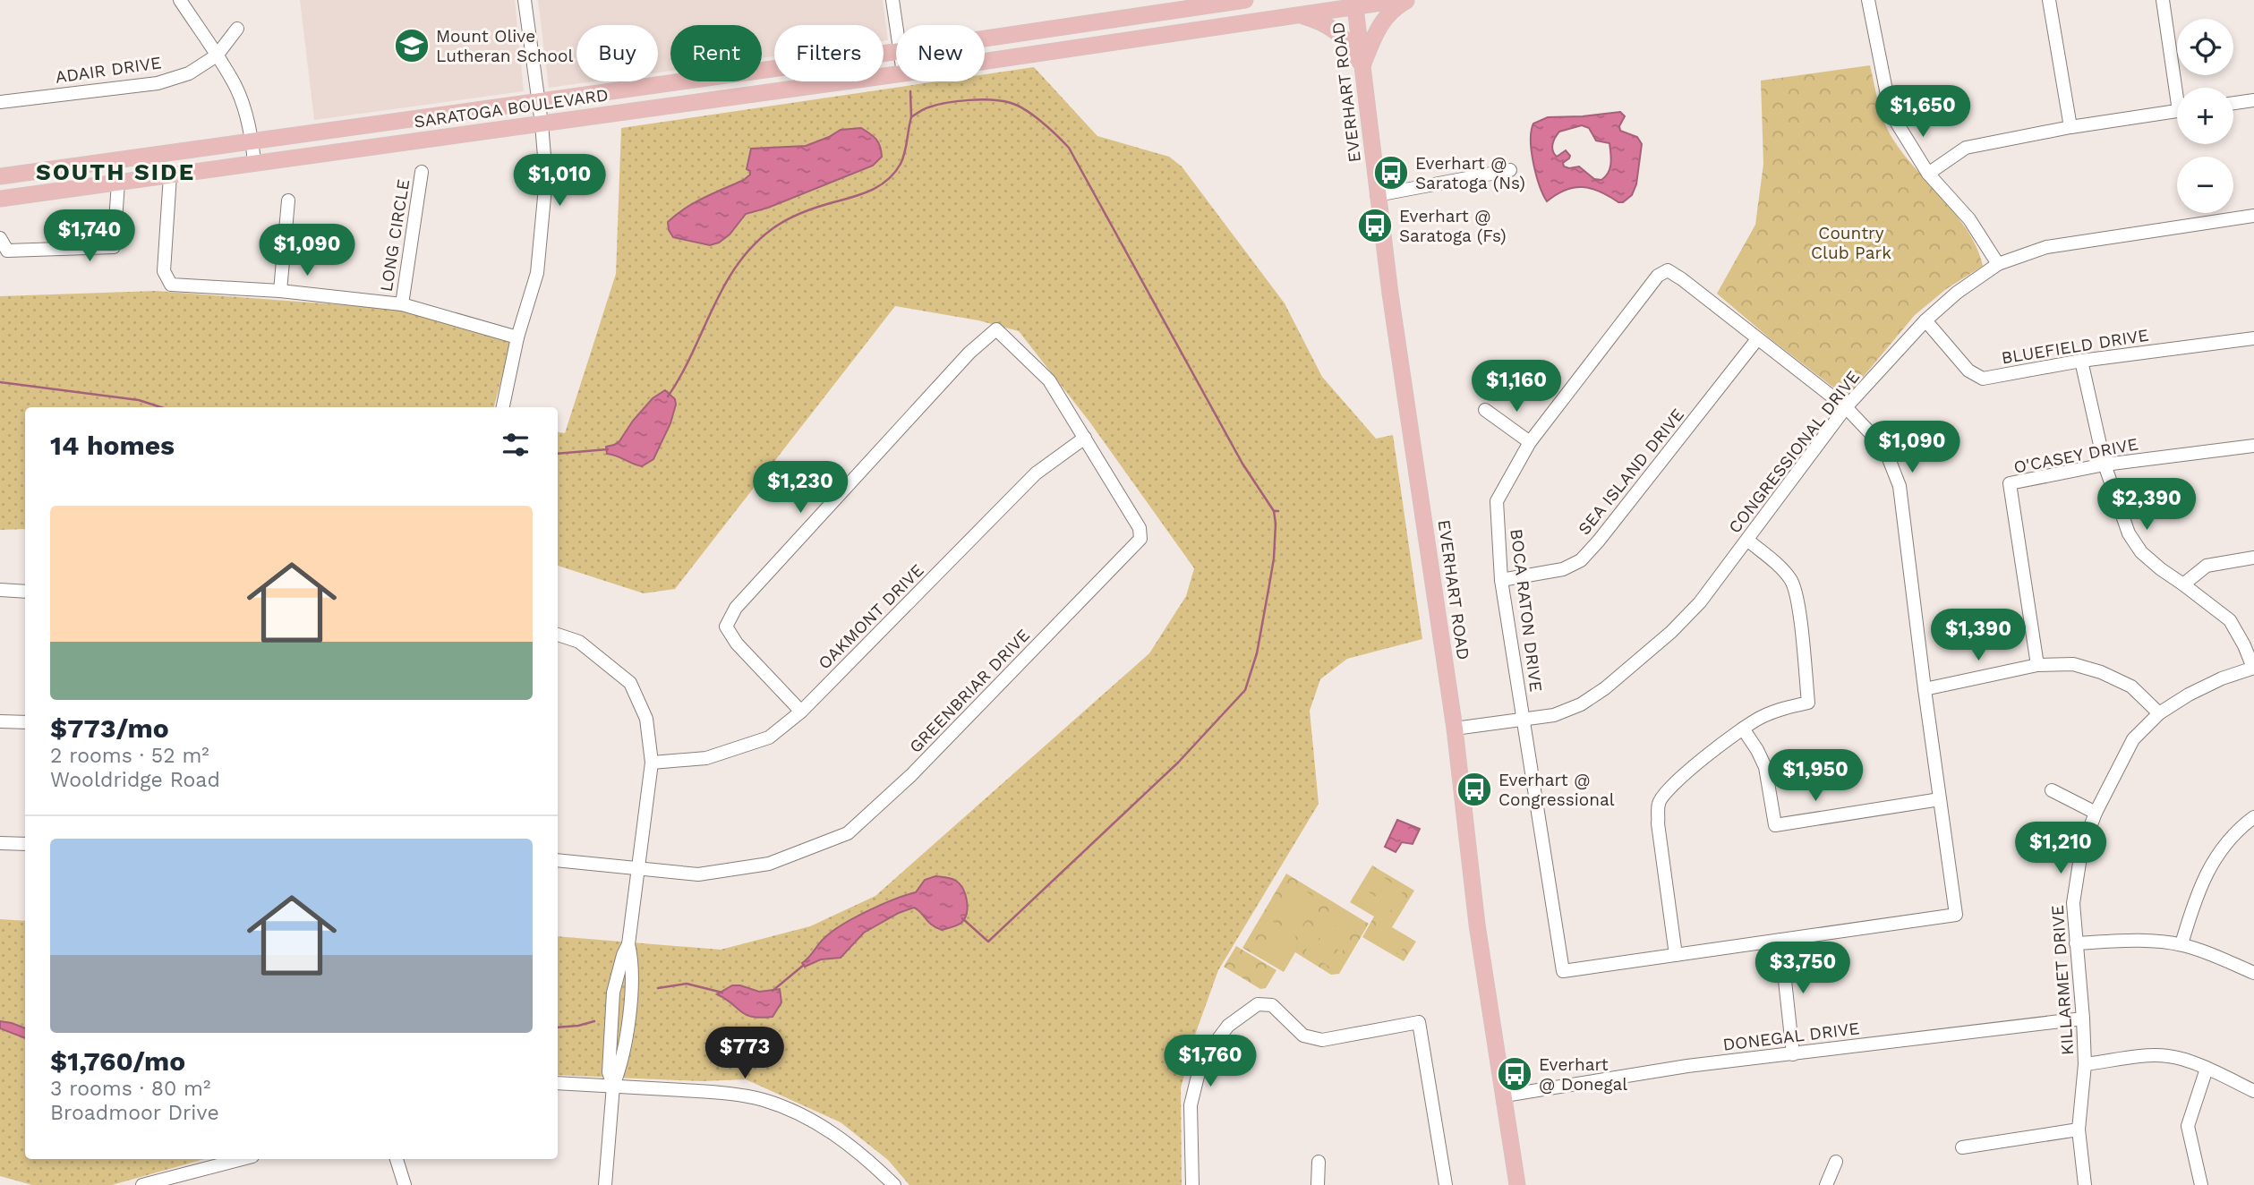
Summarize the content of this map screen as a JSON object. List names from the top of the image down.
{
  "streets": {
    "main road": ["EVERHART ROAD", "SARATOGA BOULEVARD"],
    "street": [
      "ADAIR DRIVE",
      "LONG CIRCLE",
      "BLUEFIELD DRIVE",
      "CONGRESSIONAL DRIVE",
      "O'CASEY DRIVE",
      "SEA ISLAND DRIVE",
      "BOCA RATON DRIVE",
      "OAKMONT DRIVE",
      "GREENBRIAR DRIVE",
      "KILLARMET DRIVE",
      "DONEGAL DRIVE"
    ]
  },
  "crossings": [
    ["EVERHART ROAD", "SARATOGA BOULEVARD"],
    ["EVERHART ROAD", "CONGRESSIONAL DRIVE"],
    ["EVERHART ROAD", "DONEGAL DRIVE"],
    ["BLUEFIELD DRIVE", "CONGRESSIONAL DRIVE"],
    ["CONGRESSIONAL DRIVE", "BOCA RATON DRIVE"],
    ["SEA ISLAND DRIVE", "BOCA RATON DRIVE"],
    ["OAKMONT DRIVE", "GREENBRIAR DRIVE"],
    ["KILLARMET DRIVE", "DONEGAL DRIVE"]
  ],
  "districts": ["SOUTH SIDE"],
  "parks": ["Country Club Park"],
  "places": {
    "school or university": ["Mount Olive Lutheran School"],
    "bus stop": [
      "Everhart @ Saratoga (Ns)",
      "Everhart @ Saratoga (Fs)",
      "Everhart @ Congressional",
      "Everhart @ Donegal"
    ]
  },
  "page": {
    "map_buttons": ["+", "−"],
    "chip": [
      "Buy",
      "Rent",
      "Filters",
      "New"
    ],
    "price": [
      "$1,650",
      "$1,010",
      "$1,740",
      "$1,090",
      "$1,160",
      "$1,090",
      "$1,230",
      "$2,390",
      "$1,390",
      "$1,950",
      "$1,210",
      "$3,750",
      "$773",
      "$1,760"
    ],
    "heading": "14 homes",
    "list": [
      {
        "name": "$773/mo",
        "note": "2 rooms · 52 m² · Wooldridge Road"
      },
      {
        "name": "$1,760/mo",
        "note": "3 rooms · 80 m² · Broadmoor Drive"
      }
    ]
  }
}
